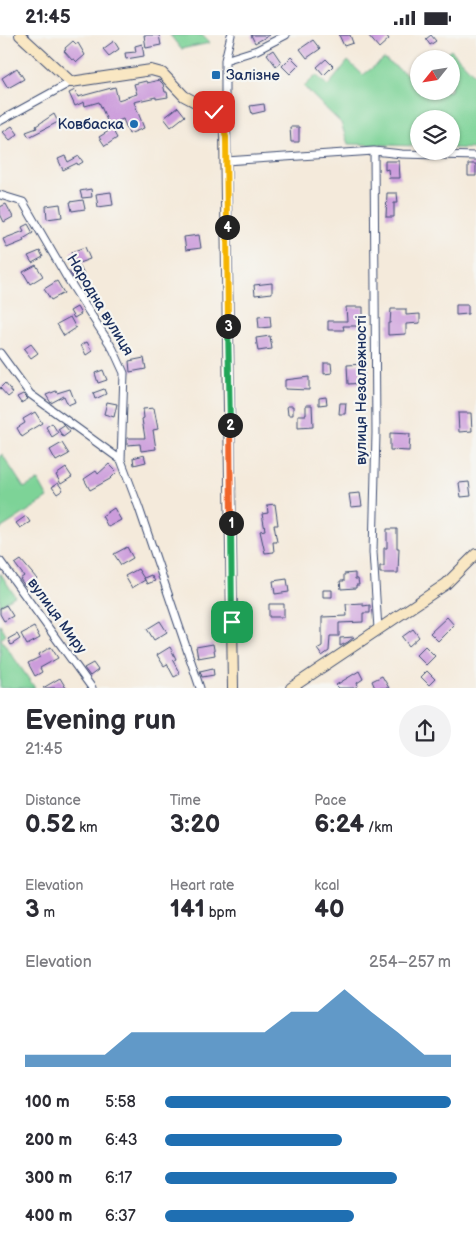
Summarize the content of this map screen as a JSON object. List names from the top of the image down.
{
  "streets": {
    "street": ["Народна вулиця", "вулиця Незалежності", "вулиця Миру"]
  },
  "places": {
    "transit": ["Залізне"],
    "other": ["Ковбаска"]
  },
  "north": "bottom left",
  "page": {
    "status": "21:45",
    "pins": [
      "4",
      "3",
      "2",
      "1"
    ],
    "heading": ["Evening run", "21:45"],
    "stats": [
      ["Distance", "0.52 km"],
      ["Time", "3:20"],
      ["Pace", "6:24 /km"],
      ["Elevation", "3 m"],
      ["Heart rate", "141 bpm"],
      ["kcal", "40"]
    ],
    "chart": ["Elevation", "254–257 m"],
    "list": [
      {
        "name": "100 m",
        "note": "5:58"
      },
      {
        "name": "200 m",
        "note": "6:43"
      },
      {
        "name": "300 m",
        "note": "6:17"
      },
      {
        "name": "400 m",
        "note": "6:37"
      }
    ]
  }
}
